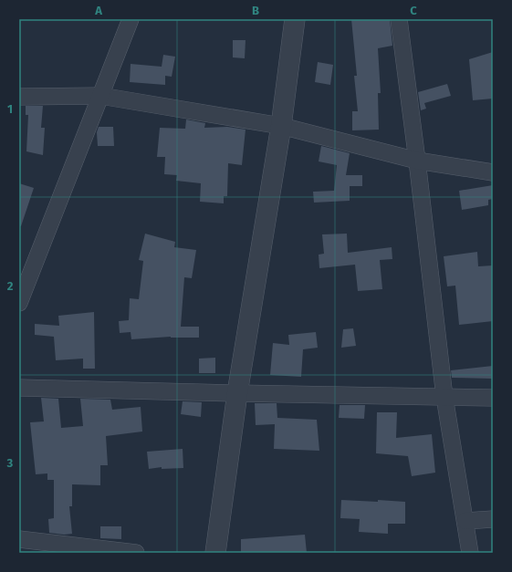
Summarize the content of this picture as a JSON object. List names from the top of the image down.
{
  "grid": {
    "columns": ["A", "B", "C"],
    "rows": ["1", "2", "3"]
  }
}
